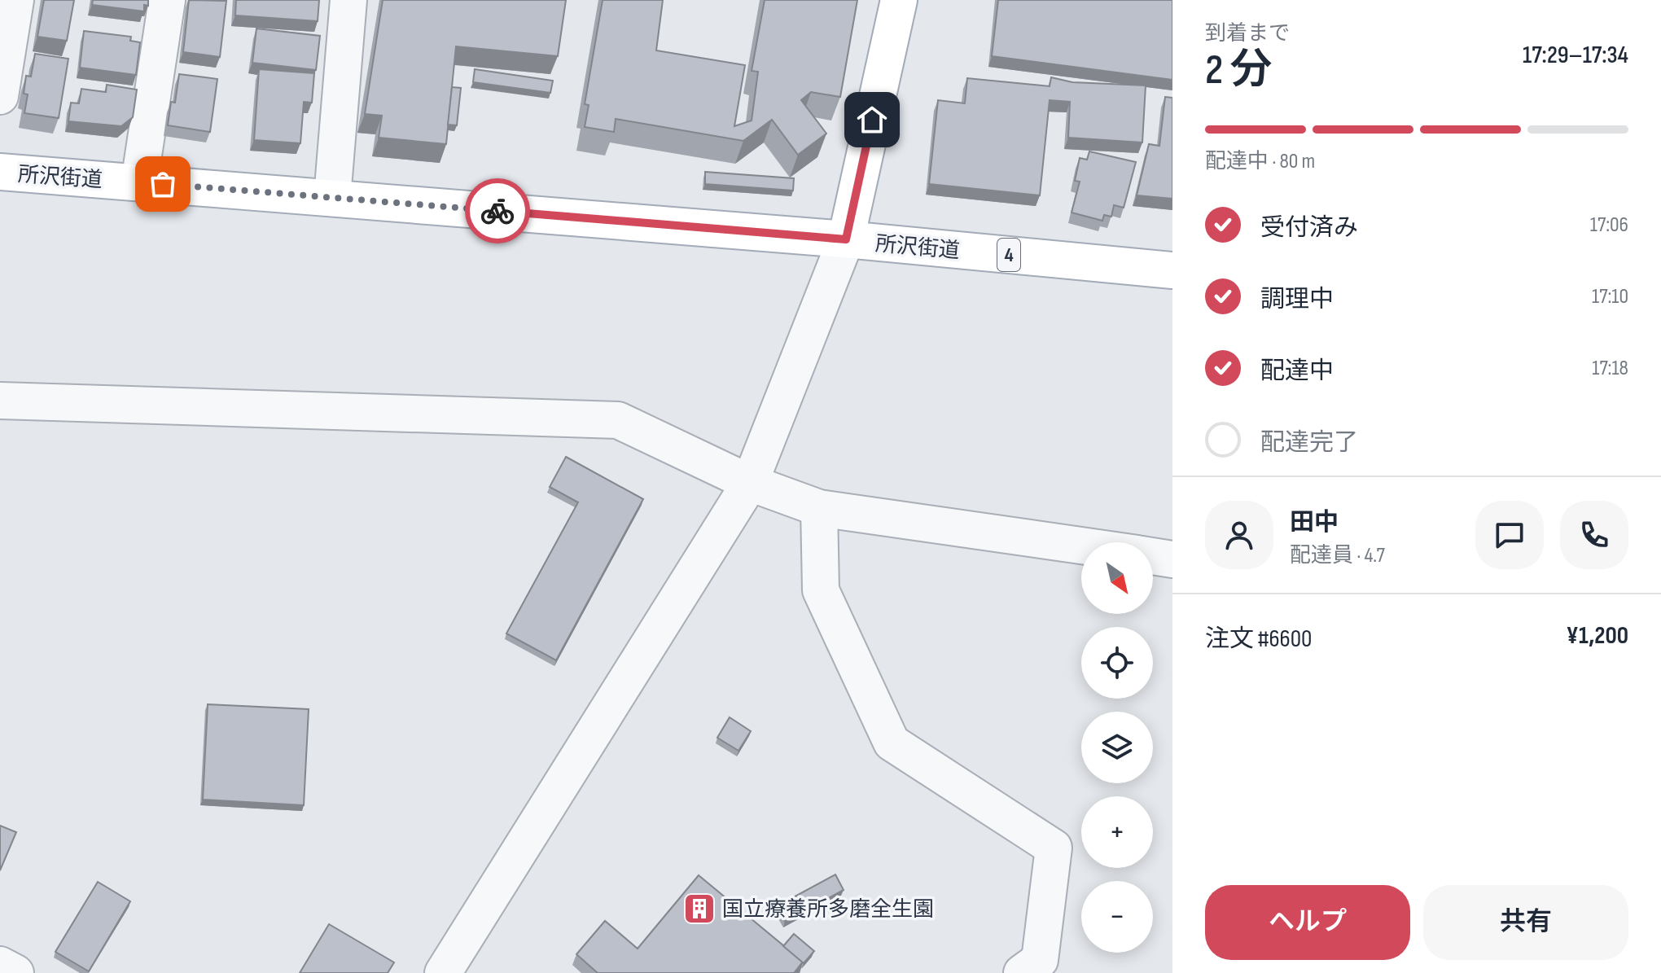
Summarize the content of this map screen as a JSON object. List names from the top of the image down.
{
  "streets": {
    "main road": ["所沢街道", "4"]
  },
  "places": {
    "building": ["国立療養所多磨全生園"]
  },
  "north": "bottom right",
  "page": {
    "heading": ["2 分", "到着まで", "17:29–17:34"],
    "panel": [
      "田中",
      "配達員 · 4.7",
      "注文 #6600",
      "¥1,200"
    ],
    "bar": "配達中 · 80 m",
    "list": [
      ["受付済み", "17:06"],
      ["調理中", "17:10"],
      ["配達中", "17:18"],
      "配達完了"
    ],
    "map_buttons": ["+", "−"],
    "buttons": ["ヘルプ", "共有"]
  }
}
